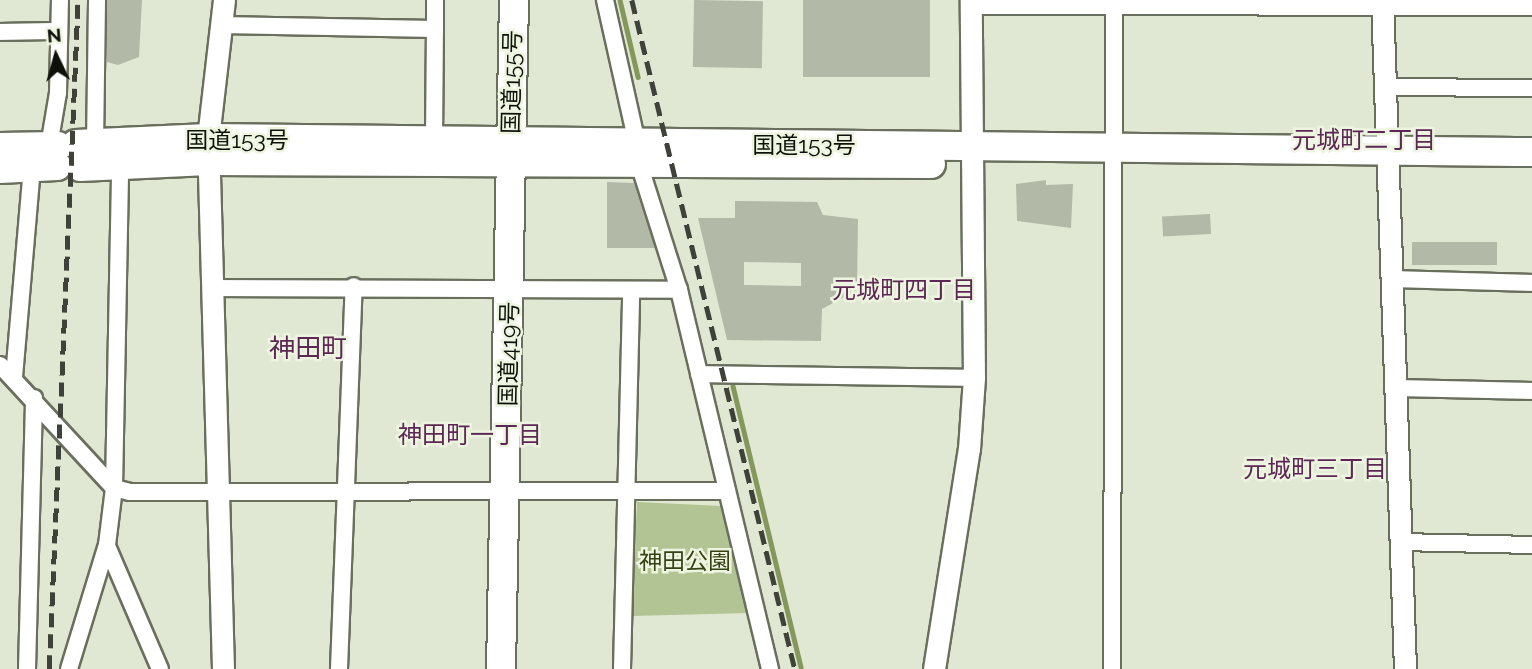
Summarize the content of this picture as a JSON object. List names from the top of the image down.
{
  "streets": {
    "highway": ["国道155号", "国道153号", "国道419号"]
  },
  "crossings": [
    ["国道155号", "国道153号"],
    ["国道155号", "国道419号"],
    ["国道153号", "国道419号"]
  ],
  "districts": [
    "元城町二丁目",
    "元城町四丁目",
    "神田町",
    "神田町一丁目",
    "元城町三丁目"
  ],
  "parks": ["神田公園"],
  "north": "top"
}
